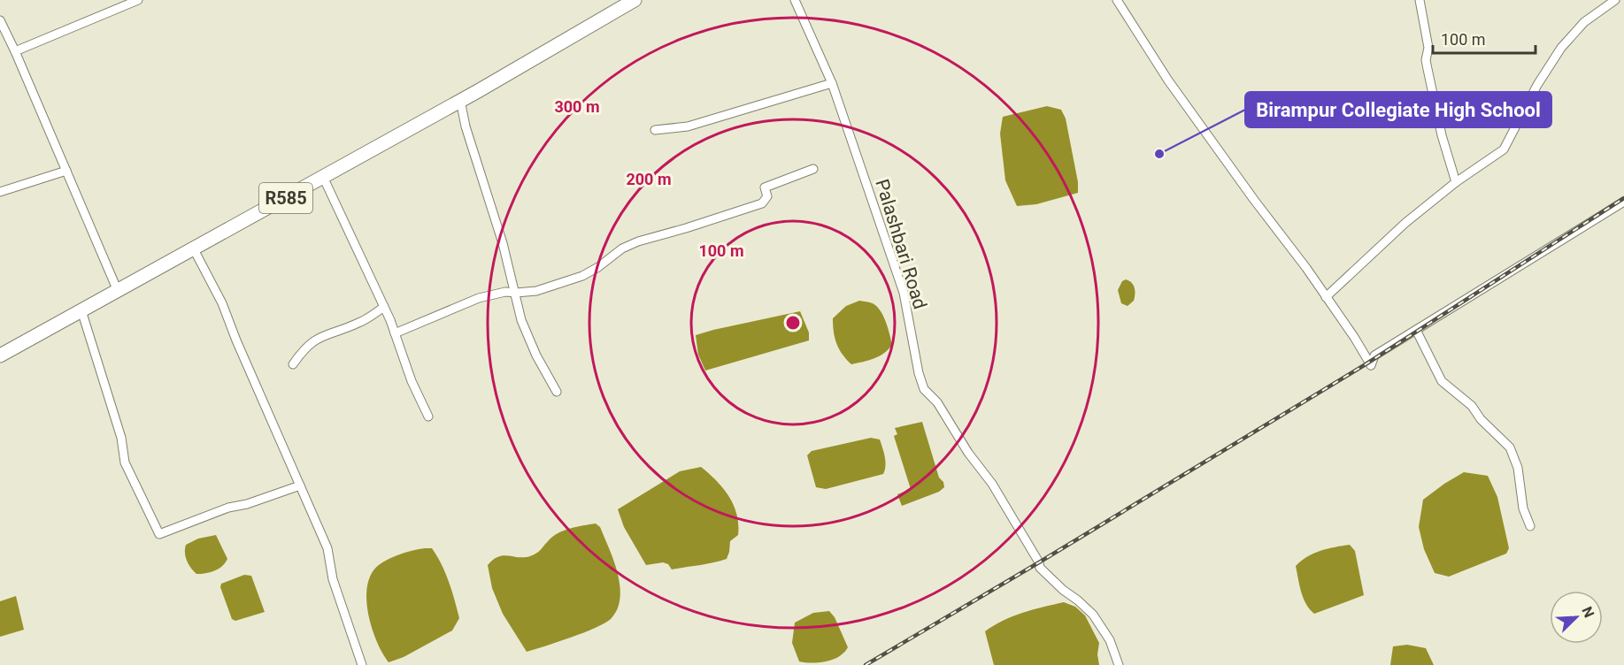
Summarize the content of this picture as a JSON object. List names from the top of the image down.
{
  "streets": {
    "main road": ["R585"],
    "street": ["Palashbari Road"]
  },
  "places": ["Birampur Collegiate High School"],
  "scale_bar": "100 m",
  "north": "top right",
  "rings": ["300 m", "200 m", "100 m"]
}
